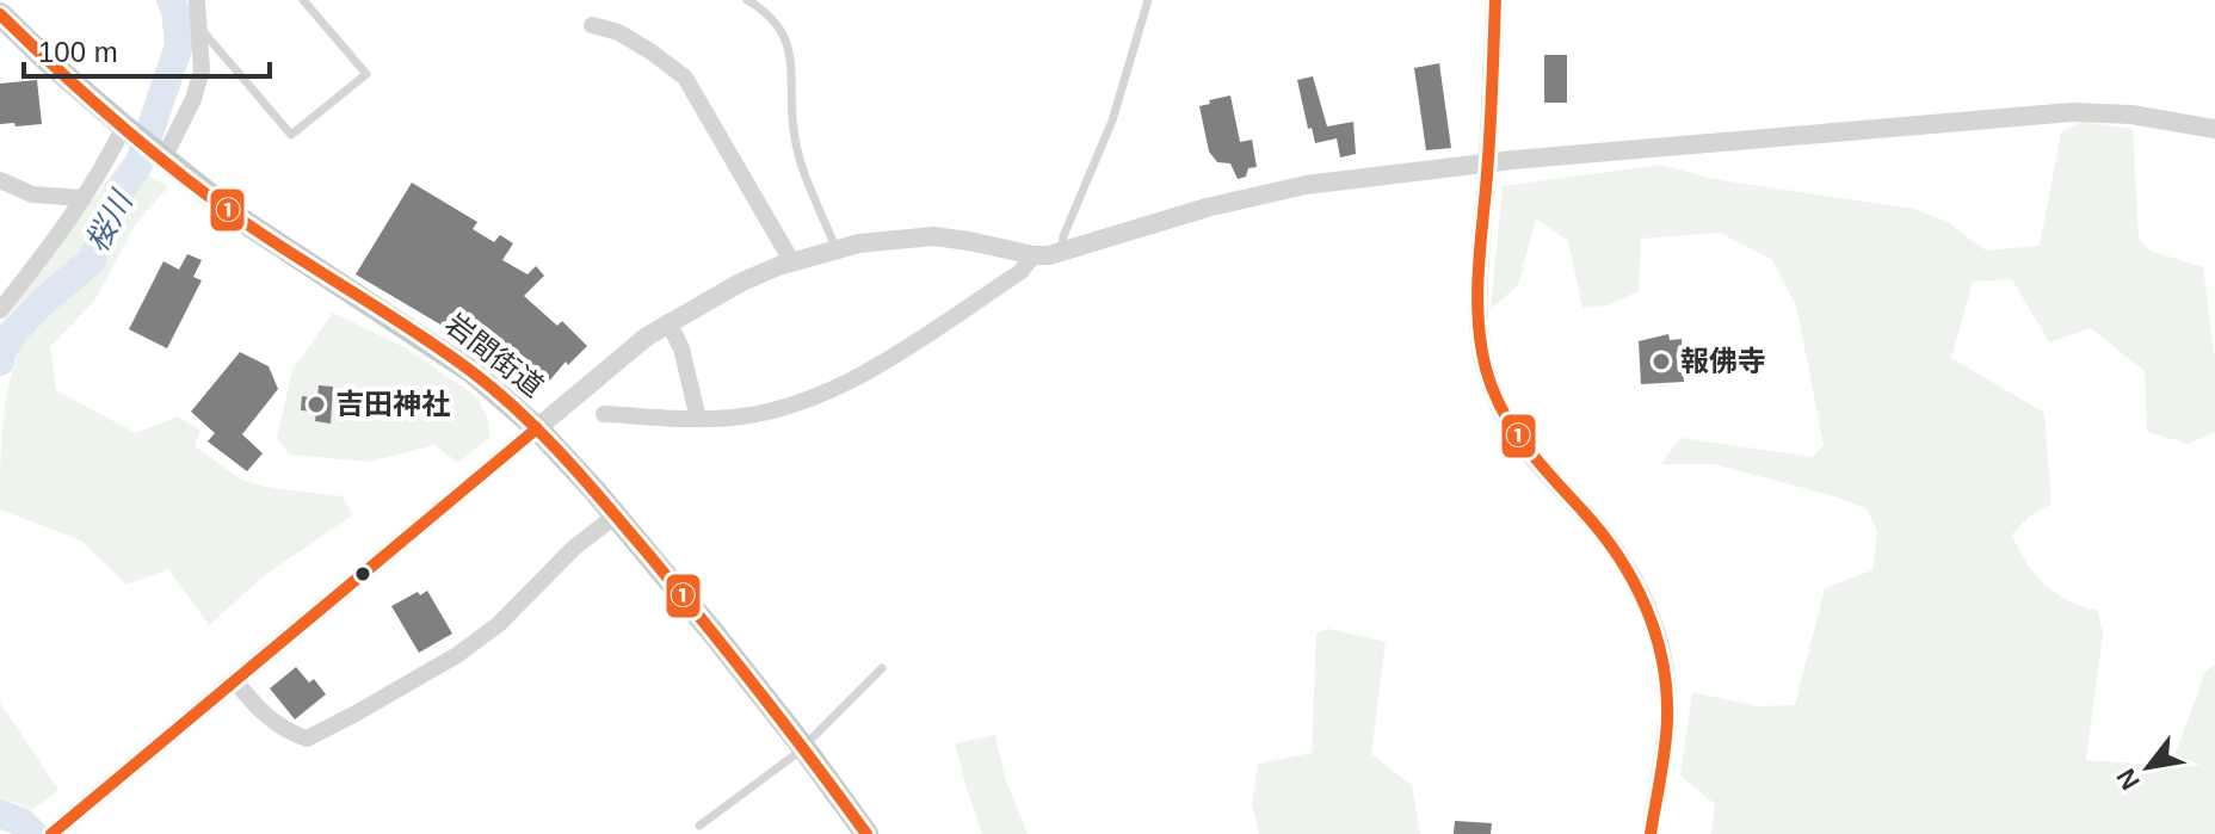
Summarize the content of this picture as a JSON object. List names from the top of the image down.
{
  "streets": {
    "main road": ["岩間街道"]
  },
  "water": ["桜川"],
  "places": ["報佛寺", "吉田神社"],
  "lines": ["transit line ①"],
  "scale_bar": "100 m",
  "north": "bottom left"
}
